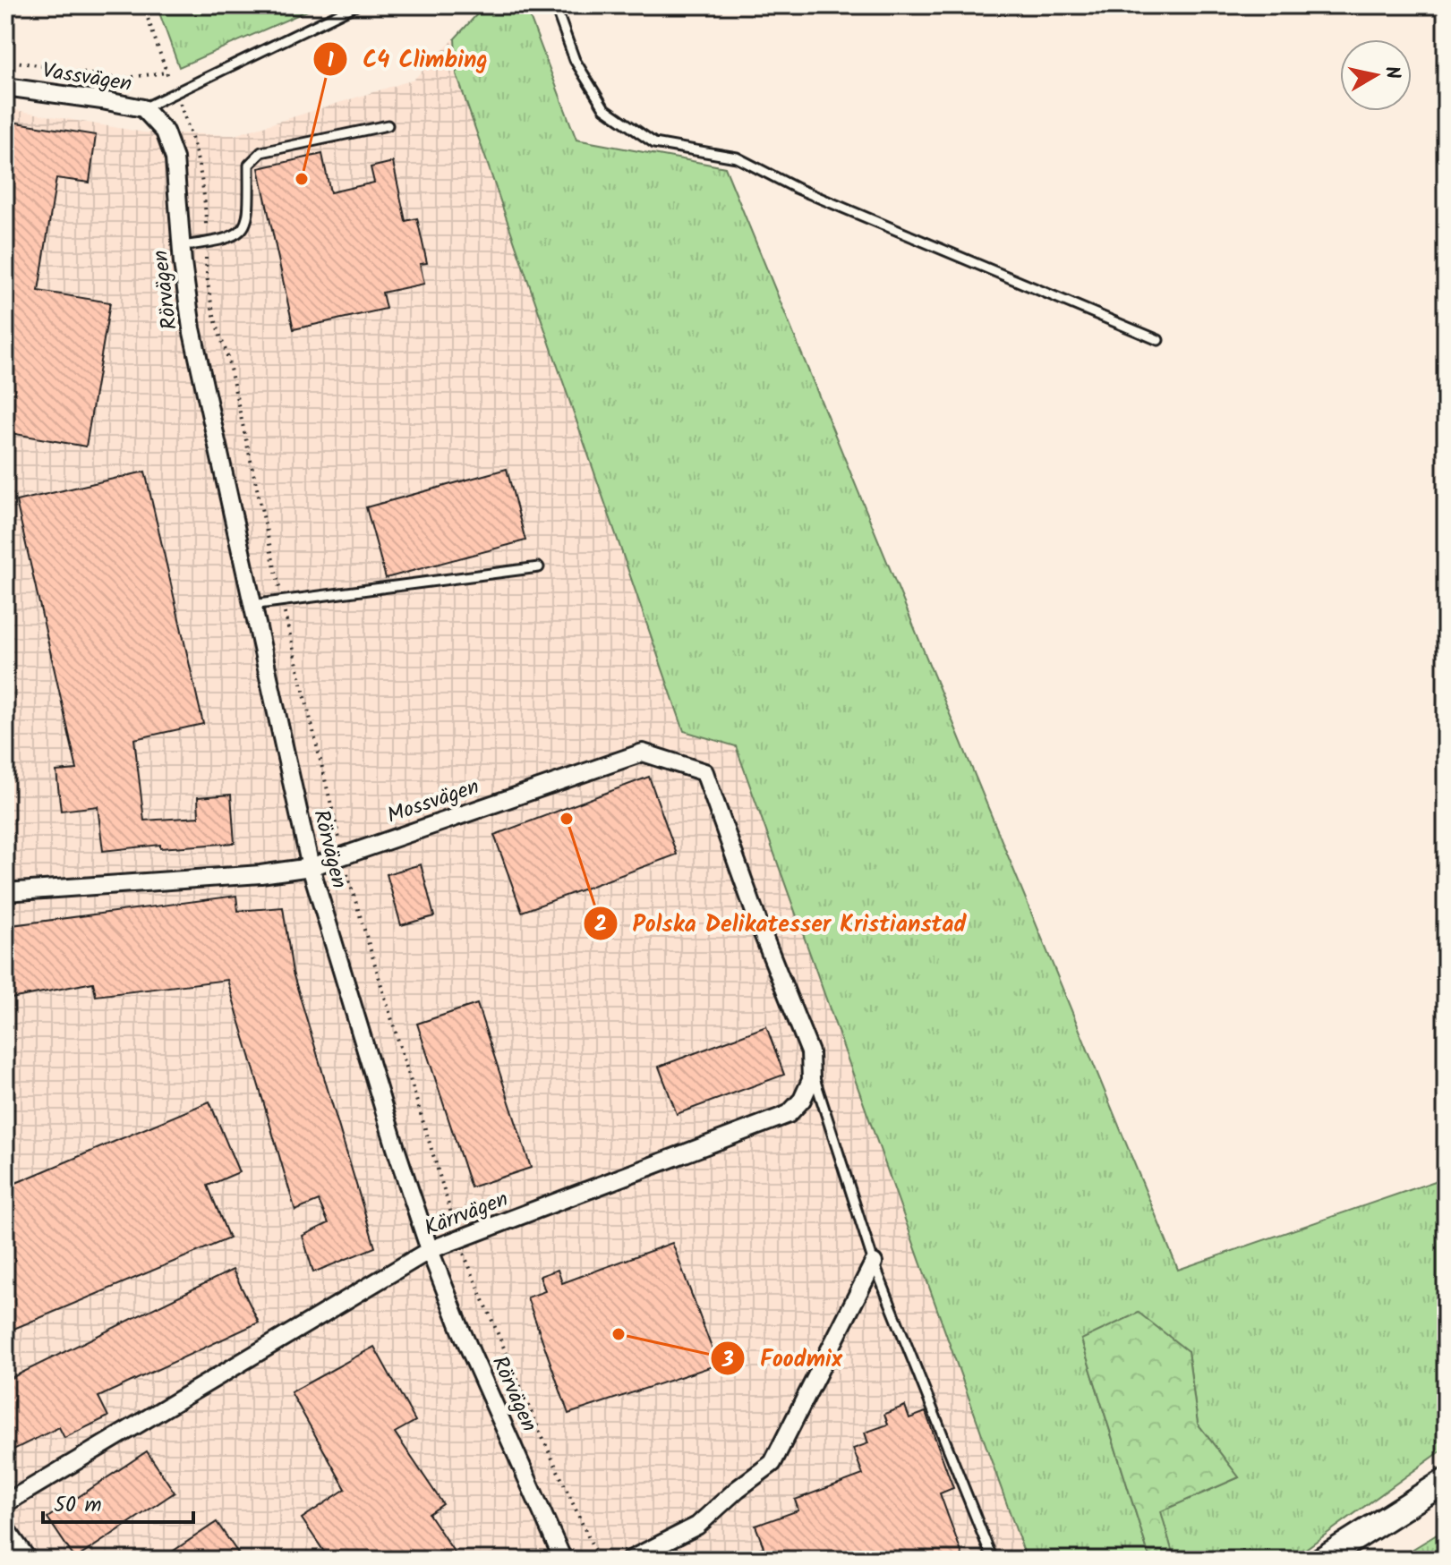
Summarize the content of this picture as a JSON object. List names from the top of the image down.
{
  "streets": {
    "street": [
      "Vassvägen",
      "Rörvägen",
      "Mossvägen",
      "Kärrvägen"
    ]
  },
  "crossings": [
    ["Vassvägen", "Rörvägen"],
    ["Rörvägen", "Mossvägen"],
    ["Rörvägen", "Kärrvägen"],
    ["Mossvägen", "Kärrvägen"]
  ],
  "places": ["C4 Climbing", "Polska Delikatesser Kristianstad", "Foodmix"],
  "scale_bar": "50 m",
  "north": "right"
}
